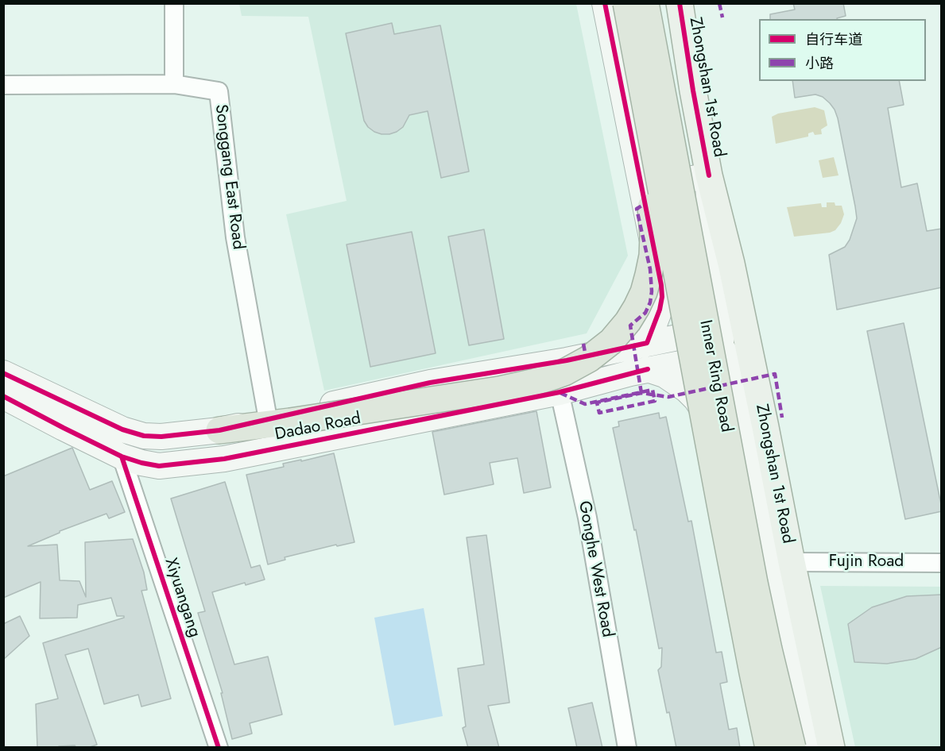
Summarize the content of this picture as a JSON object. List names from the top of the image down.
{
  "streets": {
    "highway": ["Inner Ring Road"],
    "main road": ["Zhongshan 1st Road", "Dadao Road"],
    "street": [
      "Songgang East Road",
      "Fujin Road",
      "Gonghe West Road",
      "Xiyuangang"
    ]
  },
  "crossings": [
    ["Zhongshan 1st Road", "Fujin Road"],
    ["Songgang East Road", "Dadao Road"],
    ["Dadao Road", "Gonghe West Road"],
    ["Dadao Road", "Xiyuangang"]
  ],
  "legend": ["自行车道", "小路"]
}
